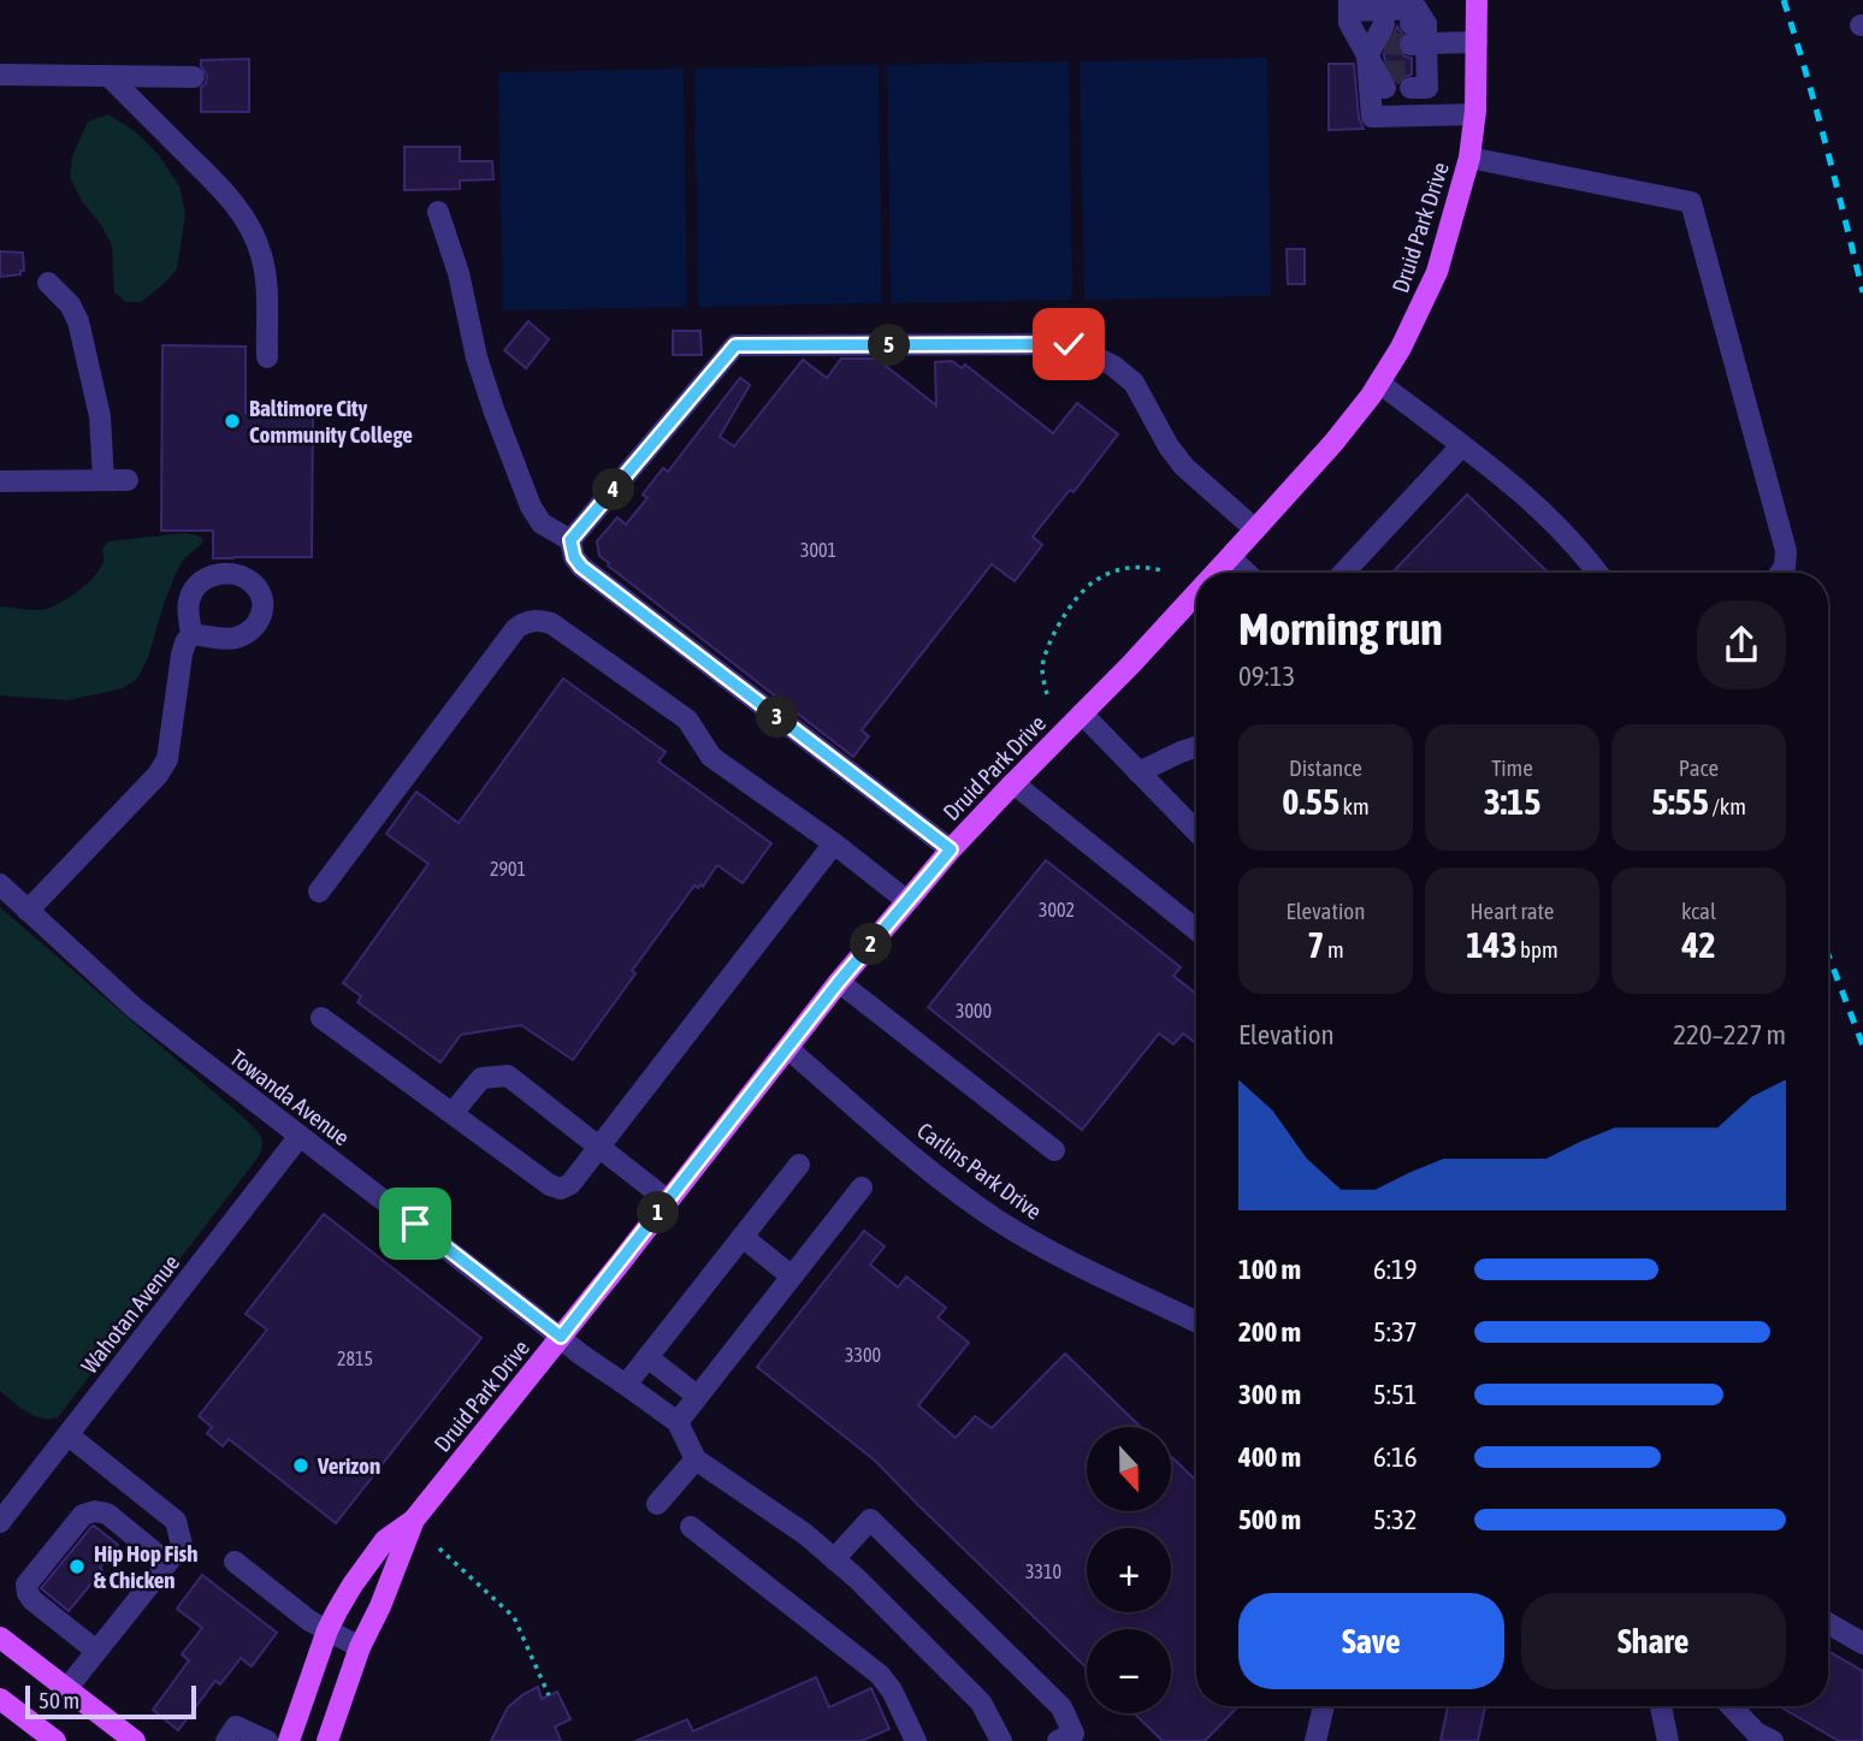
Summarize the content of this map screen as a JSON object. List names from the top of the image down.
{
  "streets": {
    "main road": ["Druid Park Drive"],
    "street": ["Towanda Avenue", "Carlins Park Drive", "Wahotan Avenue"]
  },
  "crossings": [
    ["Druid Park Drive", "Towanda Avenue"],
    ["Druid Park Drive", "Carlins Park Drive"],
    ["Towanda Avenue", "Wahotan Avenue"]
  ],
  "places": ["Baltimore City Community College", "Verizon", "Hip Hop Fish & Chicken"],
  "house_numbers": [
    "3001",
    "2901",
    "3002",
    "3000",
    "3300",
    "2815",
    "3310"
  ],
  "scale_bar": "50 m",
  "north": "bottom",
  "page": {
    "pins": [
      "5",
      "4",
      "3",
      "2",
      "1"
    ],
    "heading": ["Morning run", "09:13"],
    "stats": [
      ["Distance", "0.55 km"],
      ["Time", "3:15"],
      ["Pace", "5:55 /km"],
      ["Elevation", "7 m"],
      ["Heart rate", "143 bpm"],
      ["kcal", "42"]
    ],
    "chart": ["Elevation", "220–227 m"],
    "list": [
      {
        "name": "100 m",
        "note": "6:19"
      },
      {
        "name": "200 m",
        "note": "5:37"
      },
      {
        "name": "300 m",
        "note": "5:51"
      },
      {
        "name": "400 m",
        "note": "6:16"
      },
      {
        "name": "500 m",
        "note": "5:32"
      }
    ],
    "map_buttons": ["+", "−"],
    "buttons": ["Save", "Share"],
    "scale": "50 m"
  }
}
